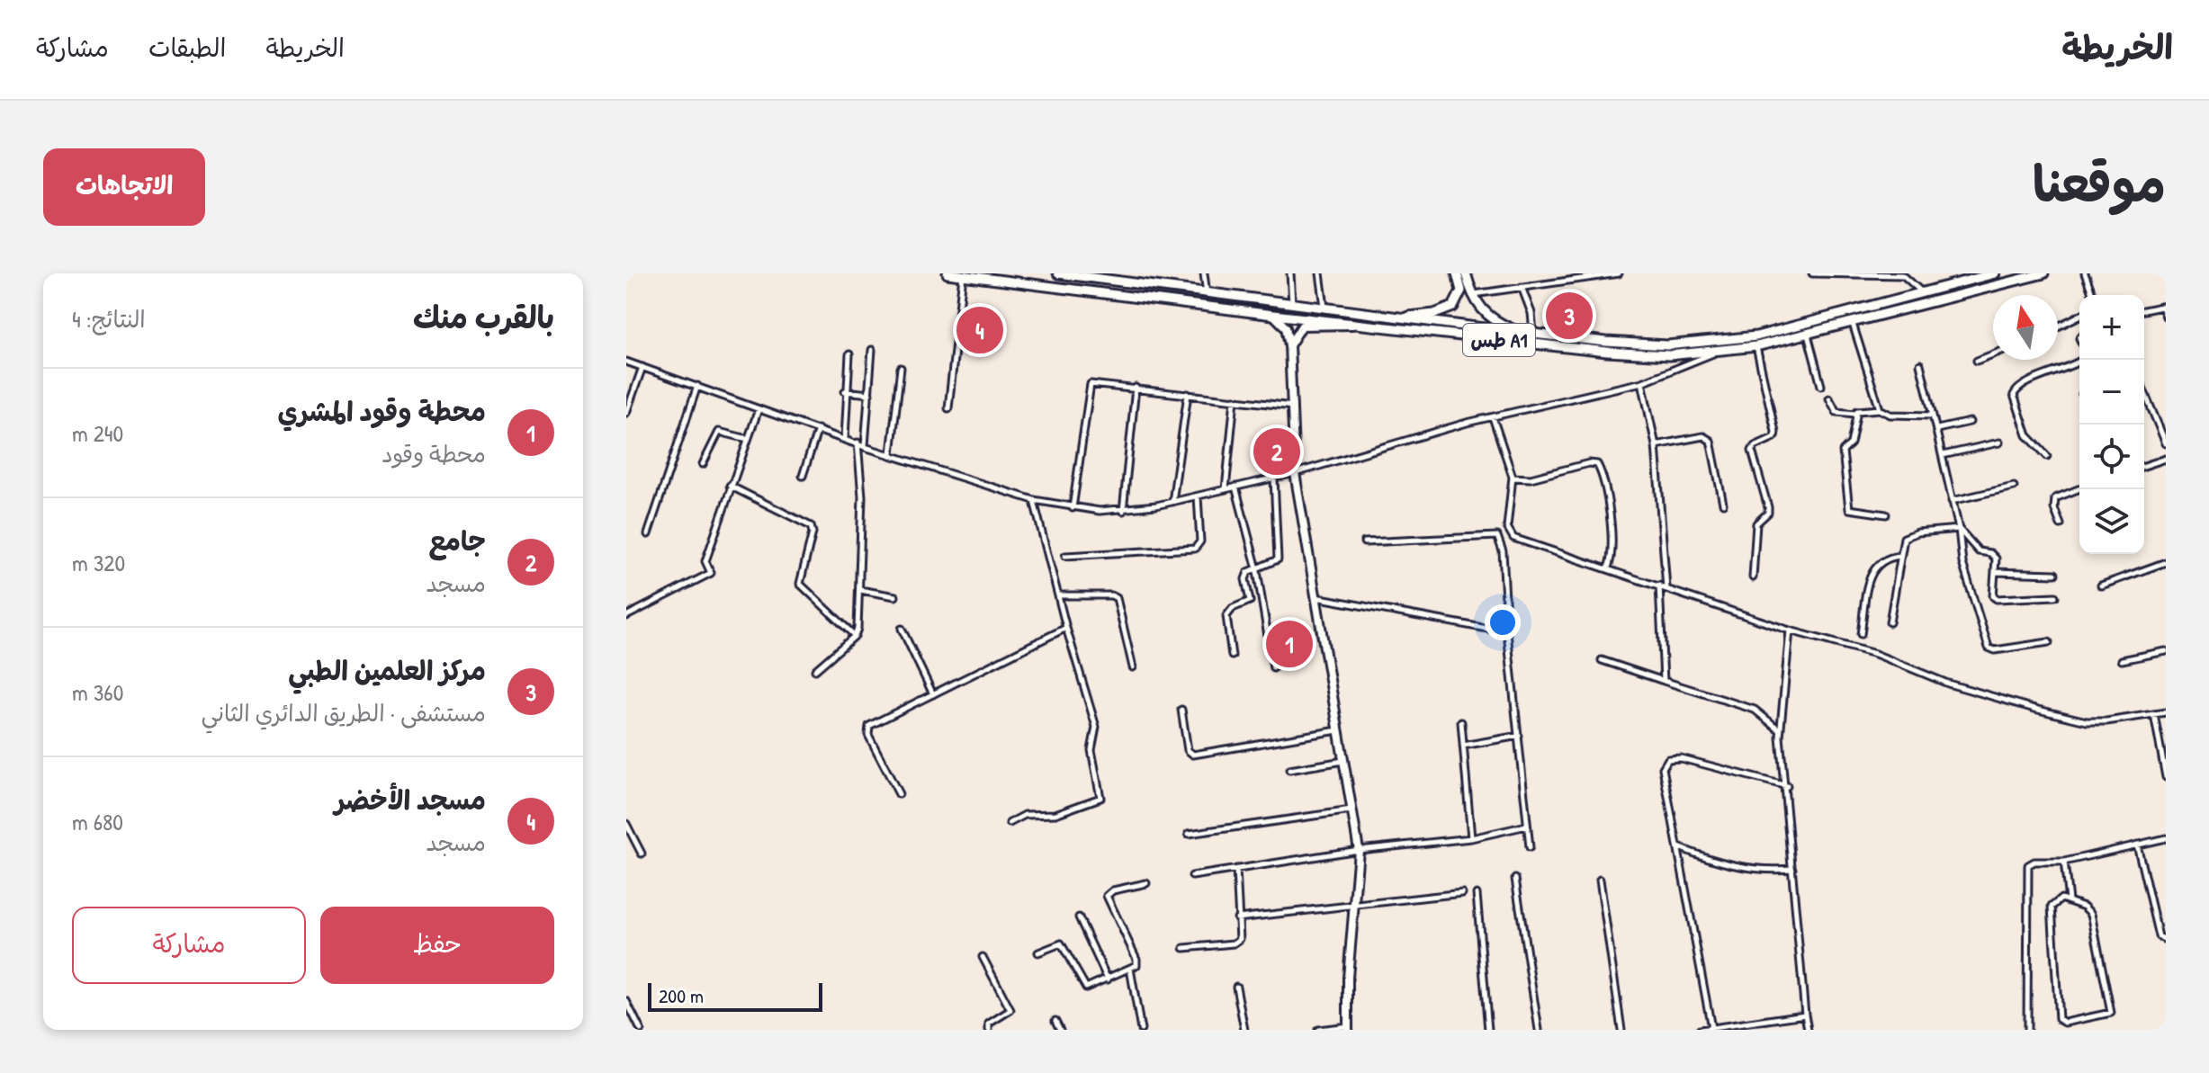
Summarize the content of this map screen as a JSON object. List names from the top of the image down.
{
  "streets": {
    "main road": ["طس A1"]
  },
  "scale_bar": "200 m",
  "north": "top",
  "page": {
    "header": "الخريطة",
    "nav": ["الخريطة", "الطبقات", "مشاركة"],
    "title": "موقعنا",
    "buttons": [
      "الاتجاهات",
      ["حفظ", "مشاركة"]
    ],
    "heading": ["بالقرب منك", "النتائج: 4"],
    "pins": [
      "3",
      "4",
      "2",
      "1"
    ],
    "map_buttons": ["+", "−"],
    "list": [
      {
        "mark": "1",
        "name": "محطة وقود المشري",
        "note": "محطة وقود",
        "value": "240 m"
      },
      {
        "mark": "2",
        "name": "جامع",
        "note": "مسجد",
        "value": "320 m"
      },
      {
        "mark": "3",
        "name": "مركز العلمين الطبي",
        "note": "مستشفى · الطريق الدائري الثاني",
        "value": "360 m"
      },
      {
        "mark": "4",
        "name": "مسجد الأخضر",
        "note": "مسجد",
        "value": "680 m"
      }
    ],
    "scale": "200 m"
  }
}
